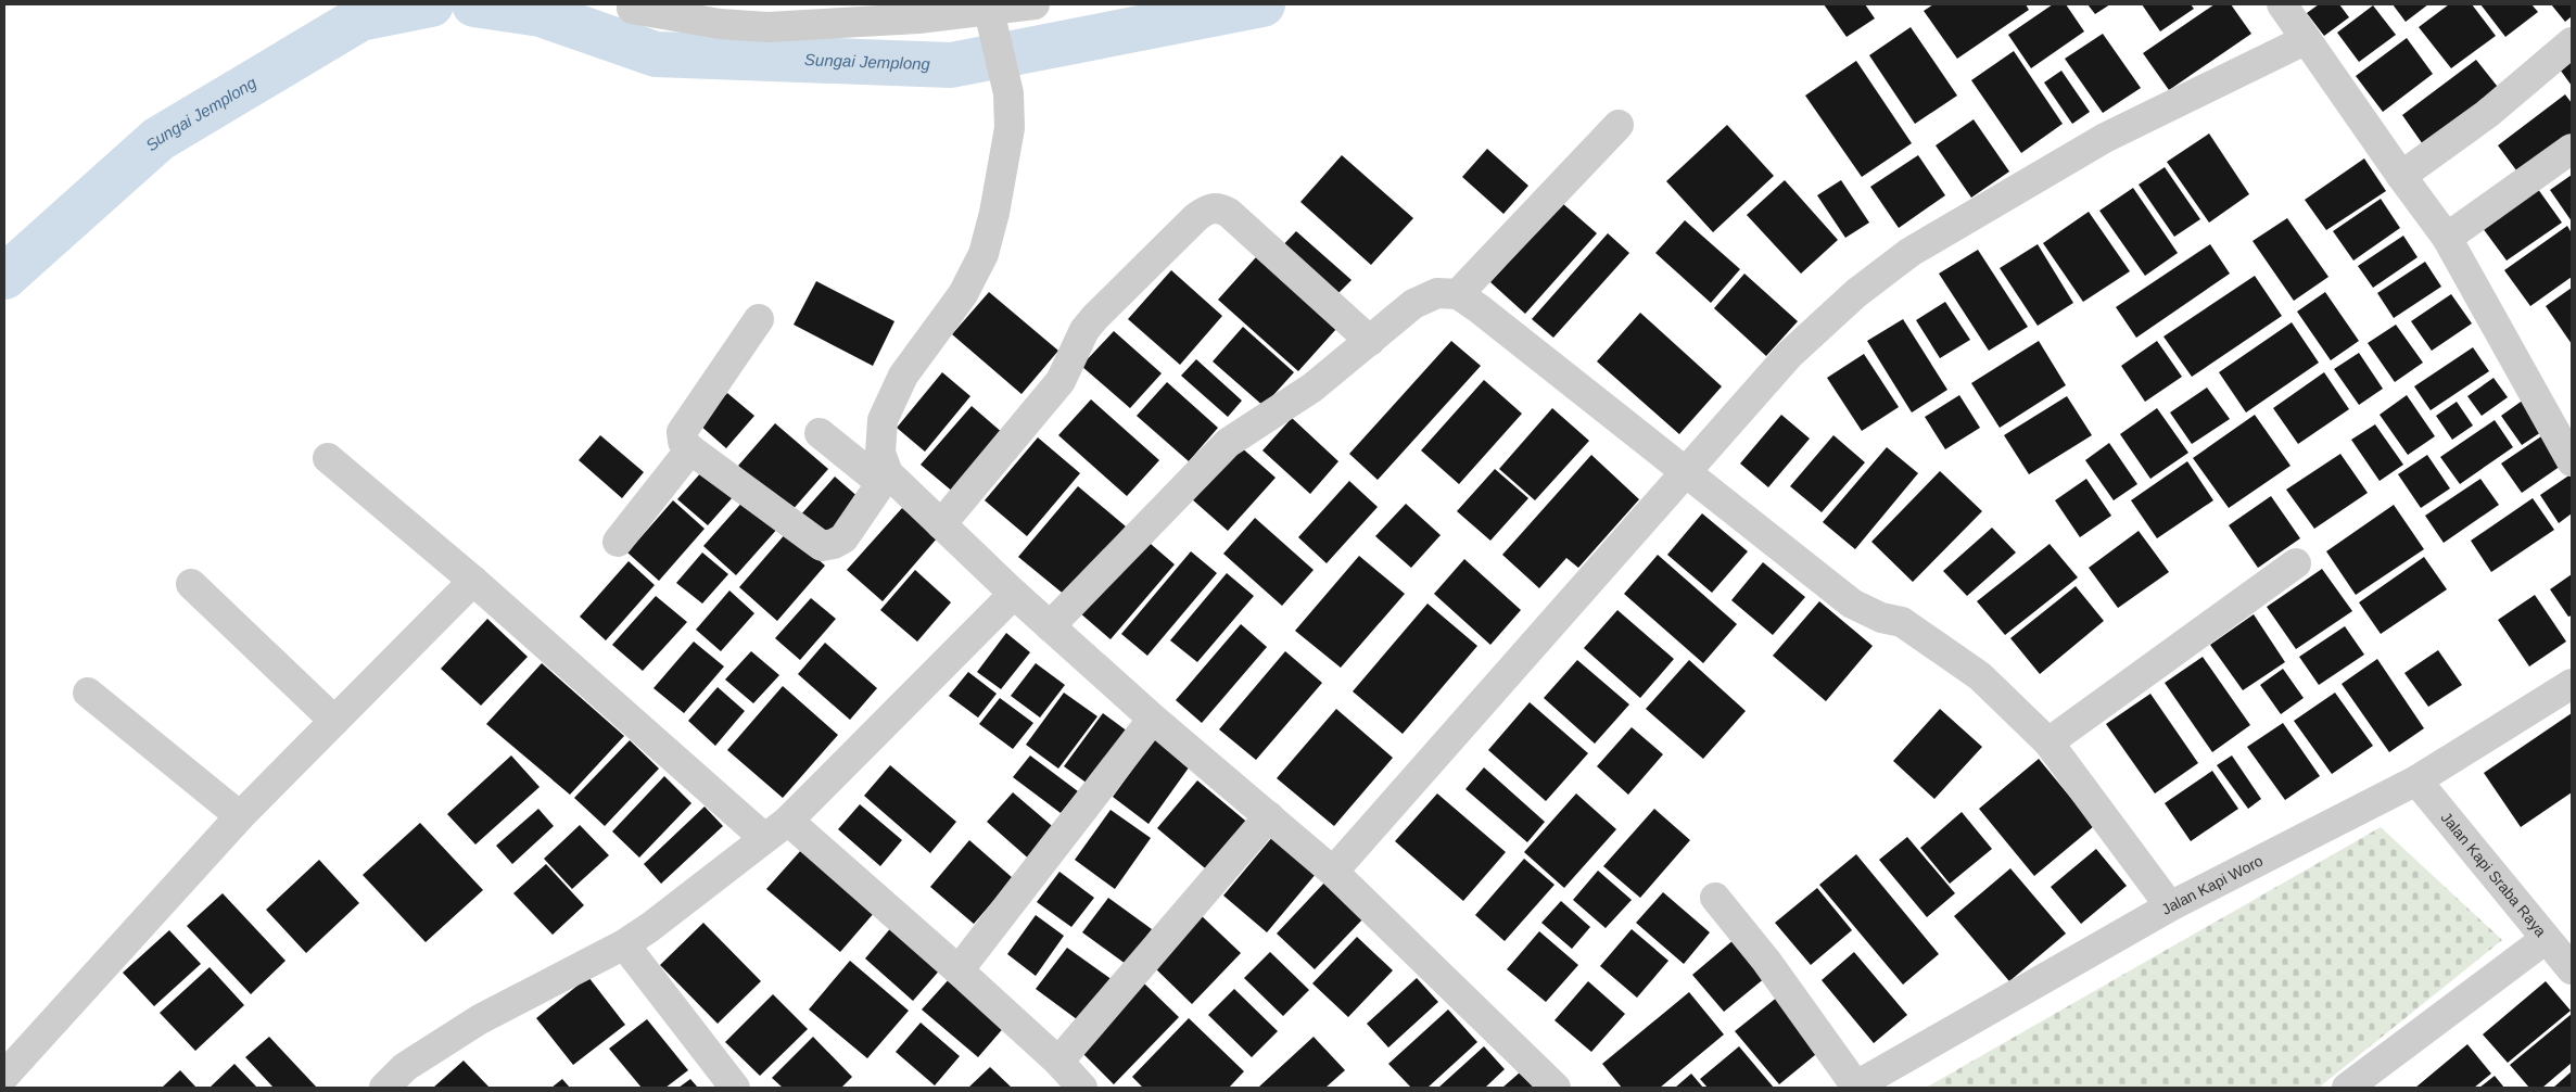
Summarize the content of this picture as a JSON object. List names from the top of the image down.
{
  "streets": {
    "street": ["Jalan Kapi Sraba Raya", "Jalan Kapi Woro"]
  },
  "crossings": [
    ["Jalan Kapi Sraba Raya", "Jalan Kapi Woro"]
  ],
  "water": ["Sungai Jemplong"]
}
